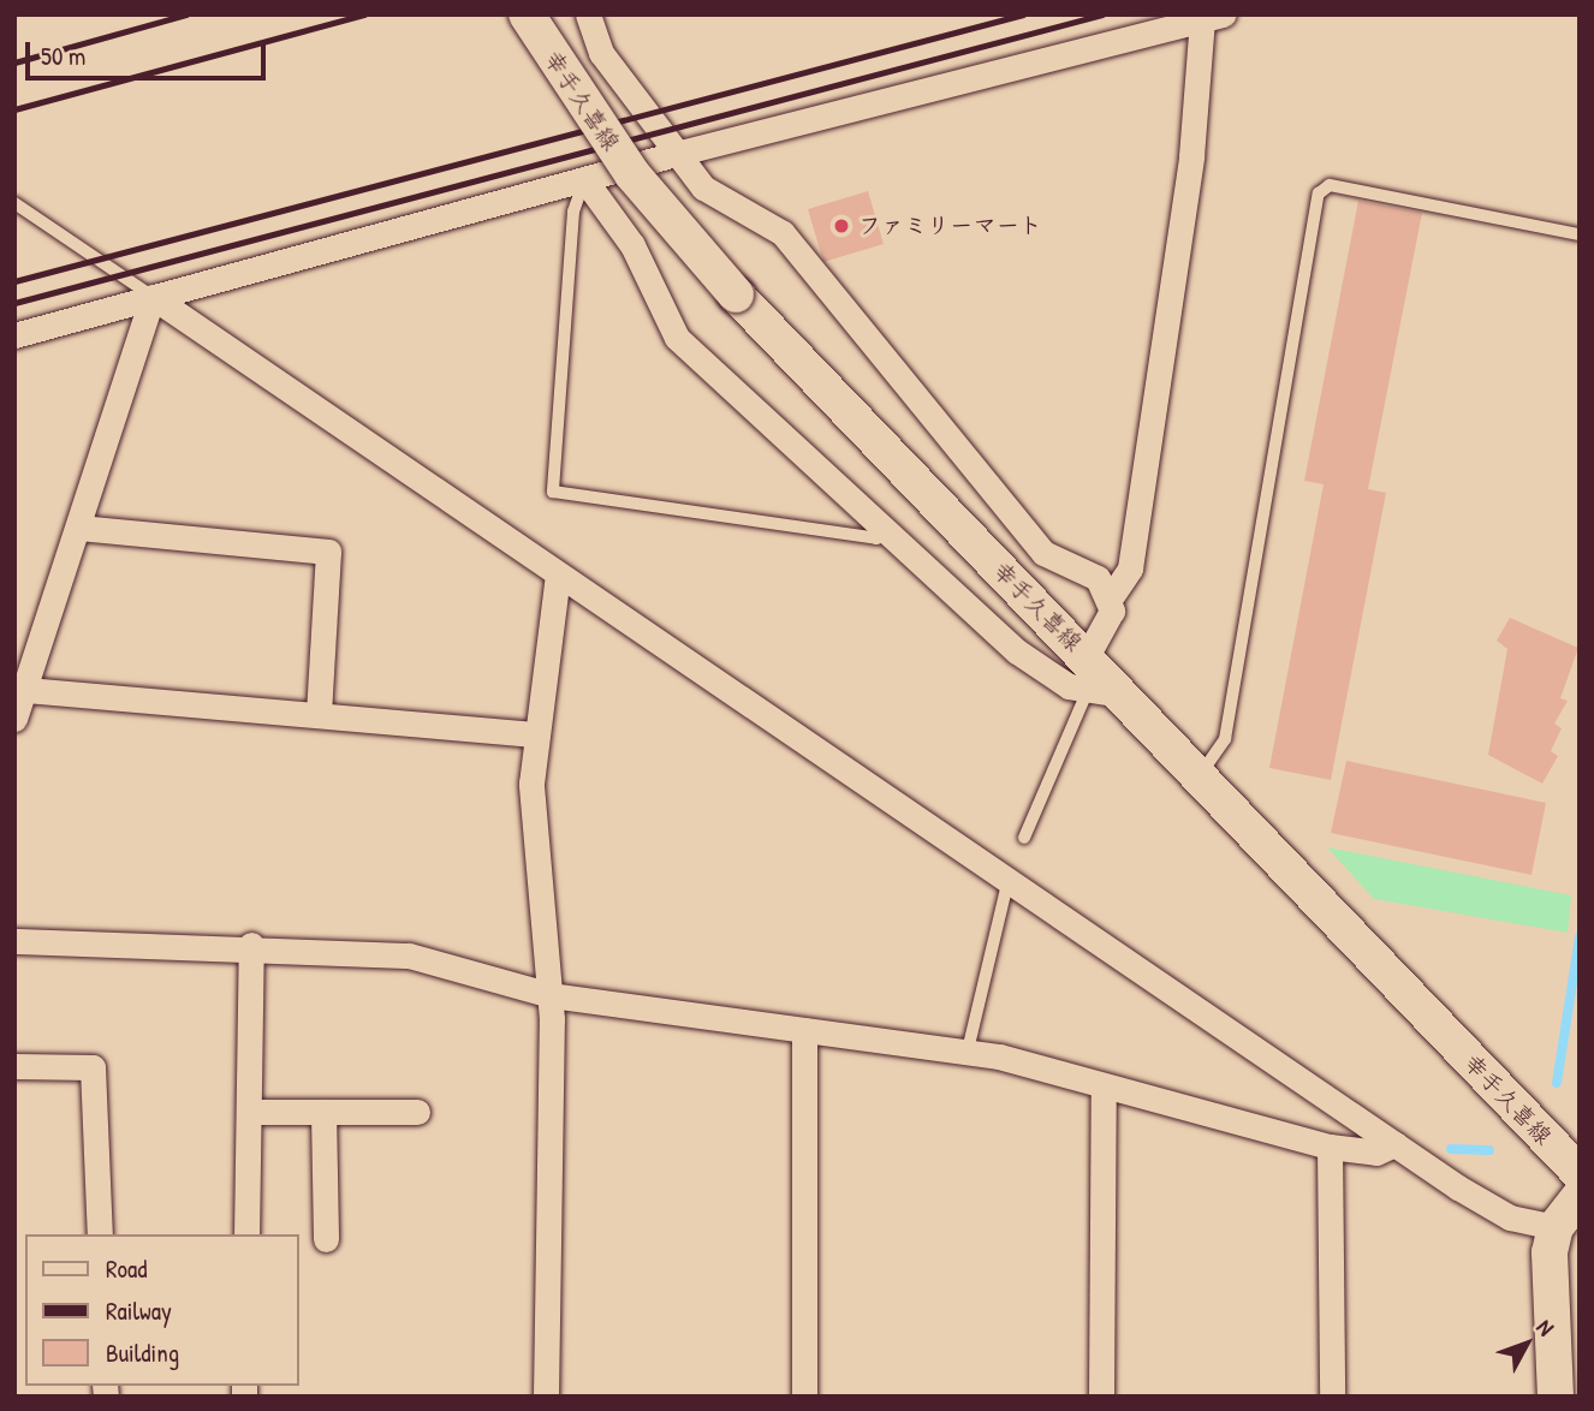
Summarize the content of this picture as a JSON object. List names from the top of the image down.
{
  "streets": {
    "main road": ["幸手久喜線"]
  },
  "places": ["ファミリーマート"],
  "legend": ["Road", "Railway", "Building"],
  "scale_bar": "50 m",
  "north": "top right"
}
